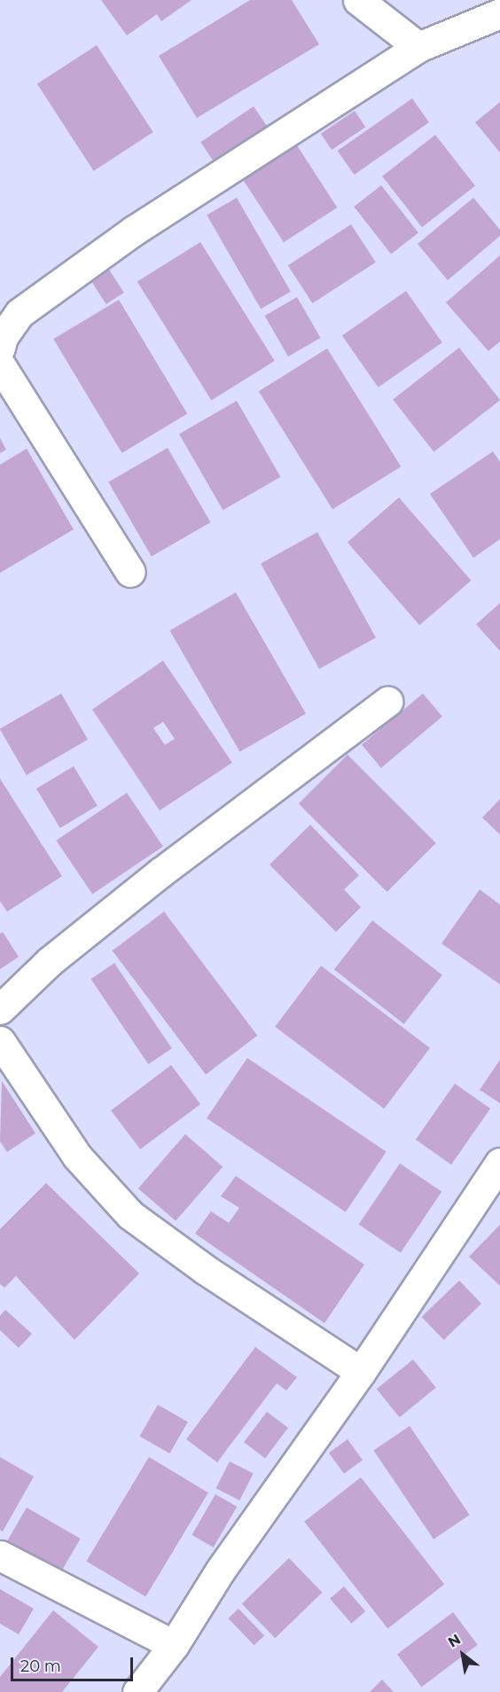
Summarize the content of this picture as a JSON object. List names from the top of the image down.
{
  "scale_bar": "20 m",
  "north": "top left"
}
